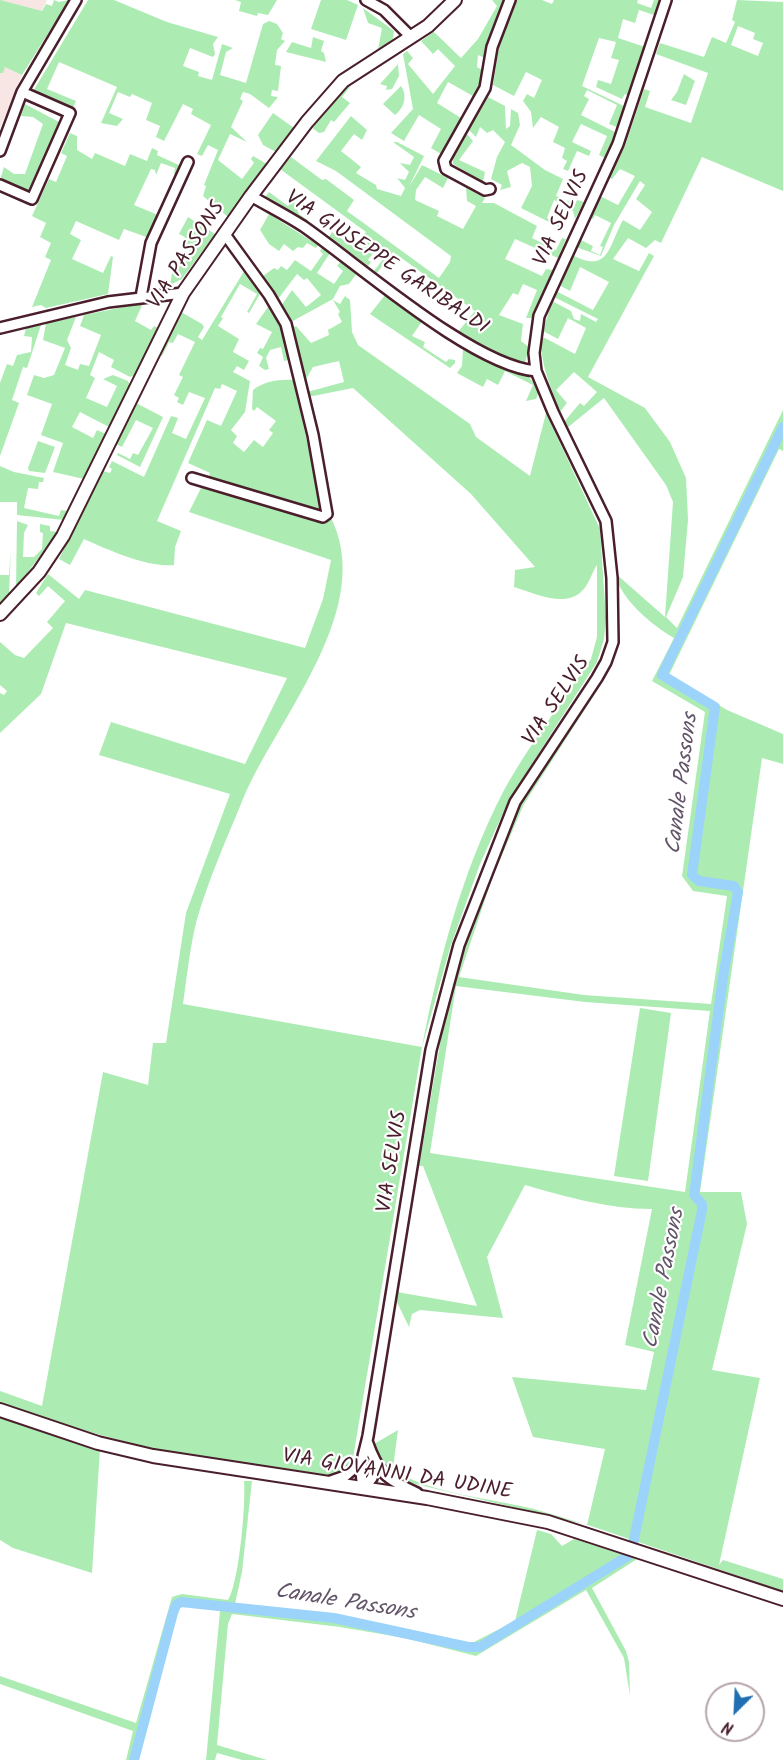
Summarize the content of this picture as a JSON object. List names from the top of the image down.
{
  "streets": {
    "main road": ["VIA PASSONS", "VIA GIOVANNI DA UDINE"],
    "street": ["VIA SELVIS", "VIA GIUSEPPE GARIBALDI"]
  },
  "crossings": [
    ["VIA SELVIS", "VIA GIUSEPPE GARIBALDI"],
    ["VIA SELVIS", "VIA GIOVANNI DA UDINE"],
    ["VIA PASSONS", "VIA GIUSEPPE GARIBALDI"]
  ],
  "water": ["Canale Passons"],
  "north": "bottom left"
}
